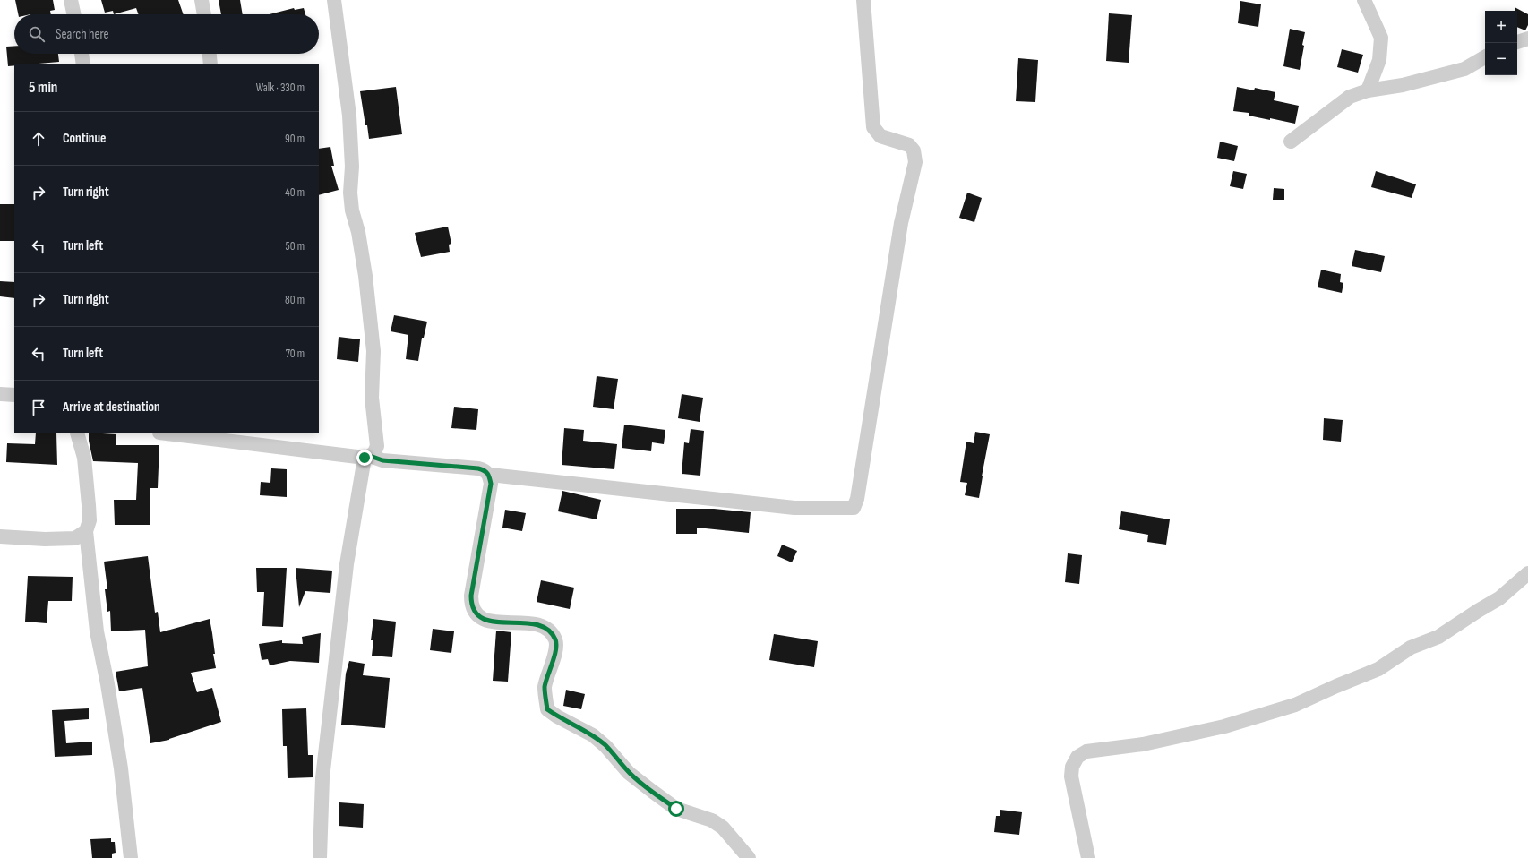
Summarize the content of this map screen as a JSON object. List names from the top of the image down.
{
  "page": {
    "map_buttons": ["+", "−"],
    "search": "Search here",
    "heading": ["5 min", "Walk · 330 m"],
    "list": [
      ["Continue", "90 m"],
      ["Turn right", "40 m"],
      ["Turn left", "50 m"],
      ["Turn right", "80 m"],
      ["Turn left", "70 m"],
      "Arrive at destination"
    ]
  }
}
